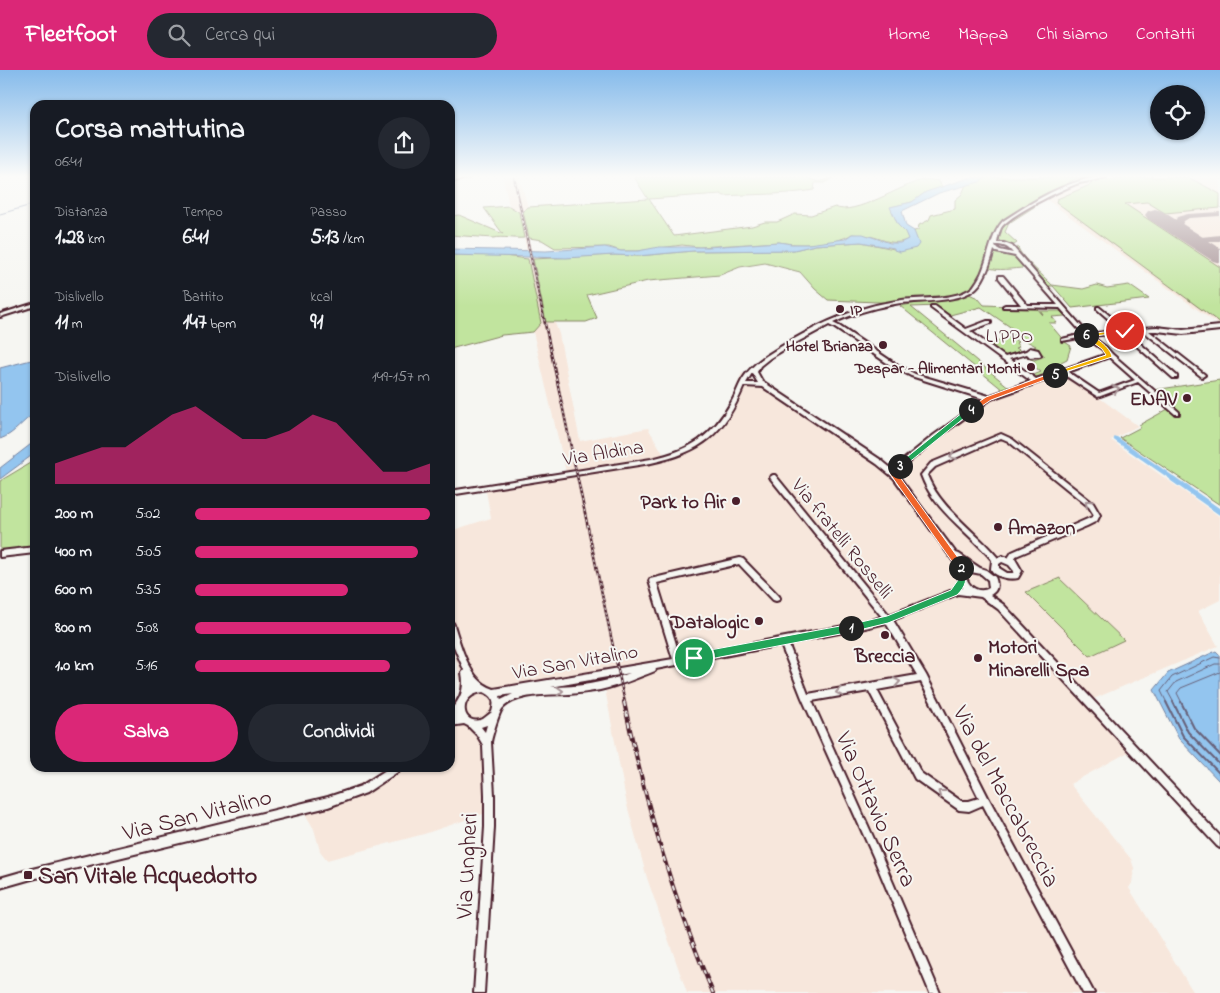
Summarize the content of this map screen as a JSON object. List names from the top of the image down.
{
  "streets": {
    "street": [
      "Via Aldina",
      "Via fratelli Rosselli",
      "Via San Vitalino",
      "Via del Maccabreccia",
      "Via Ottavio Serra",
      "Via Ungheri"
    ]
  },
  "crossings": [
    ["Via fratelli Rosselli", "Via San Vitalino"],
    ["Via fratelli Rosselli", "Via del Maccabreccia"],
    ["Via San Vitalino", "Via del Maccabreccia"],
    ["Via San Vitalino", "Via Ottavio Serra"],
    ["Via San Vitalino", "Via Ungheri"]
  ],
  "districts": ["LIPPO"],
  "places": {
    "other": [
      "IP",
      "Hotel Brianza",
      "Despar - Alimentari Monti",
      "ENAV",
      "Park to Air",
      "Amazon",
      "Datalogic",
      "Breccia",
      "Motori Minarelli Spa"
    ],
    "transit": ["San Vitale Acquedotto"]
  },
  "page": {
    "header": "Fleetfoot",
    "search": "Cerca qui",
    "nav": [
      "Home",
      "Mappa",
      "Chi siamo",
      "Contatti"
    ],
    "heading": ["Corsa mattutina", "06:41"],
    "stats": [
      ["Distanza", "1.28 km"],
      ["Tempo", "6:41"],
      ["Passo", "5:13 /km"],
      ["Dislivello", "11 m"],
      ["Battito", "147 bpm"],
      ["kcal", "91"]
    ],
    "pins": [
      "6",
      "5",
      "4",
      "3",
      "2",
      "1"
    ],
    "chart": ["Dislivello", "149–157 m"],
    "list": [
      {
        "name": "200 m",
        "note": "5:02"
      },
      {
        "name": "400 m",
        "note": "5:05"
      },
      {
        "name": "600 m",
        "note": "5:35"
      },
      {
        "name": "800 m",
        "note": "5:08"
      },
      {
        "name": "1.0 km",
        "note": "5:16"
      }
    ],
    "buttons": ["Salva", "Condividi"]
  }
}
